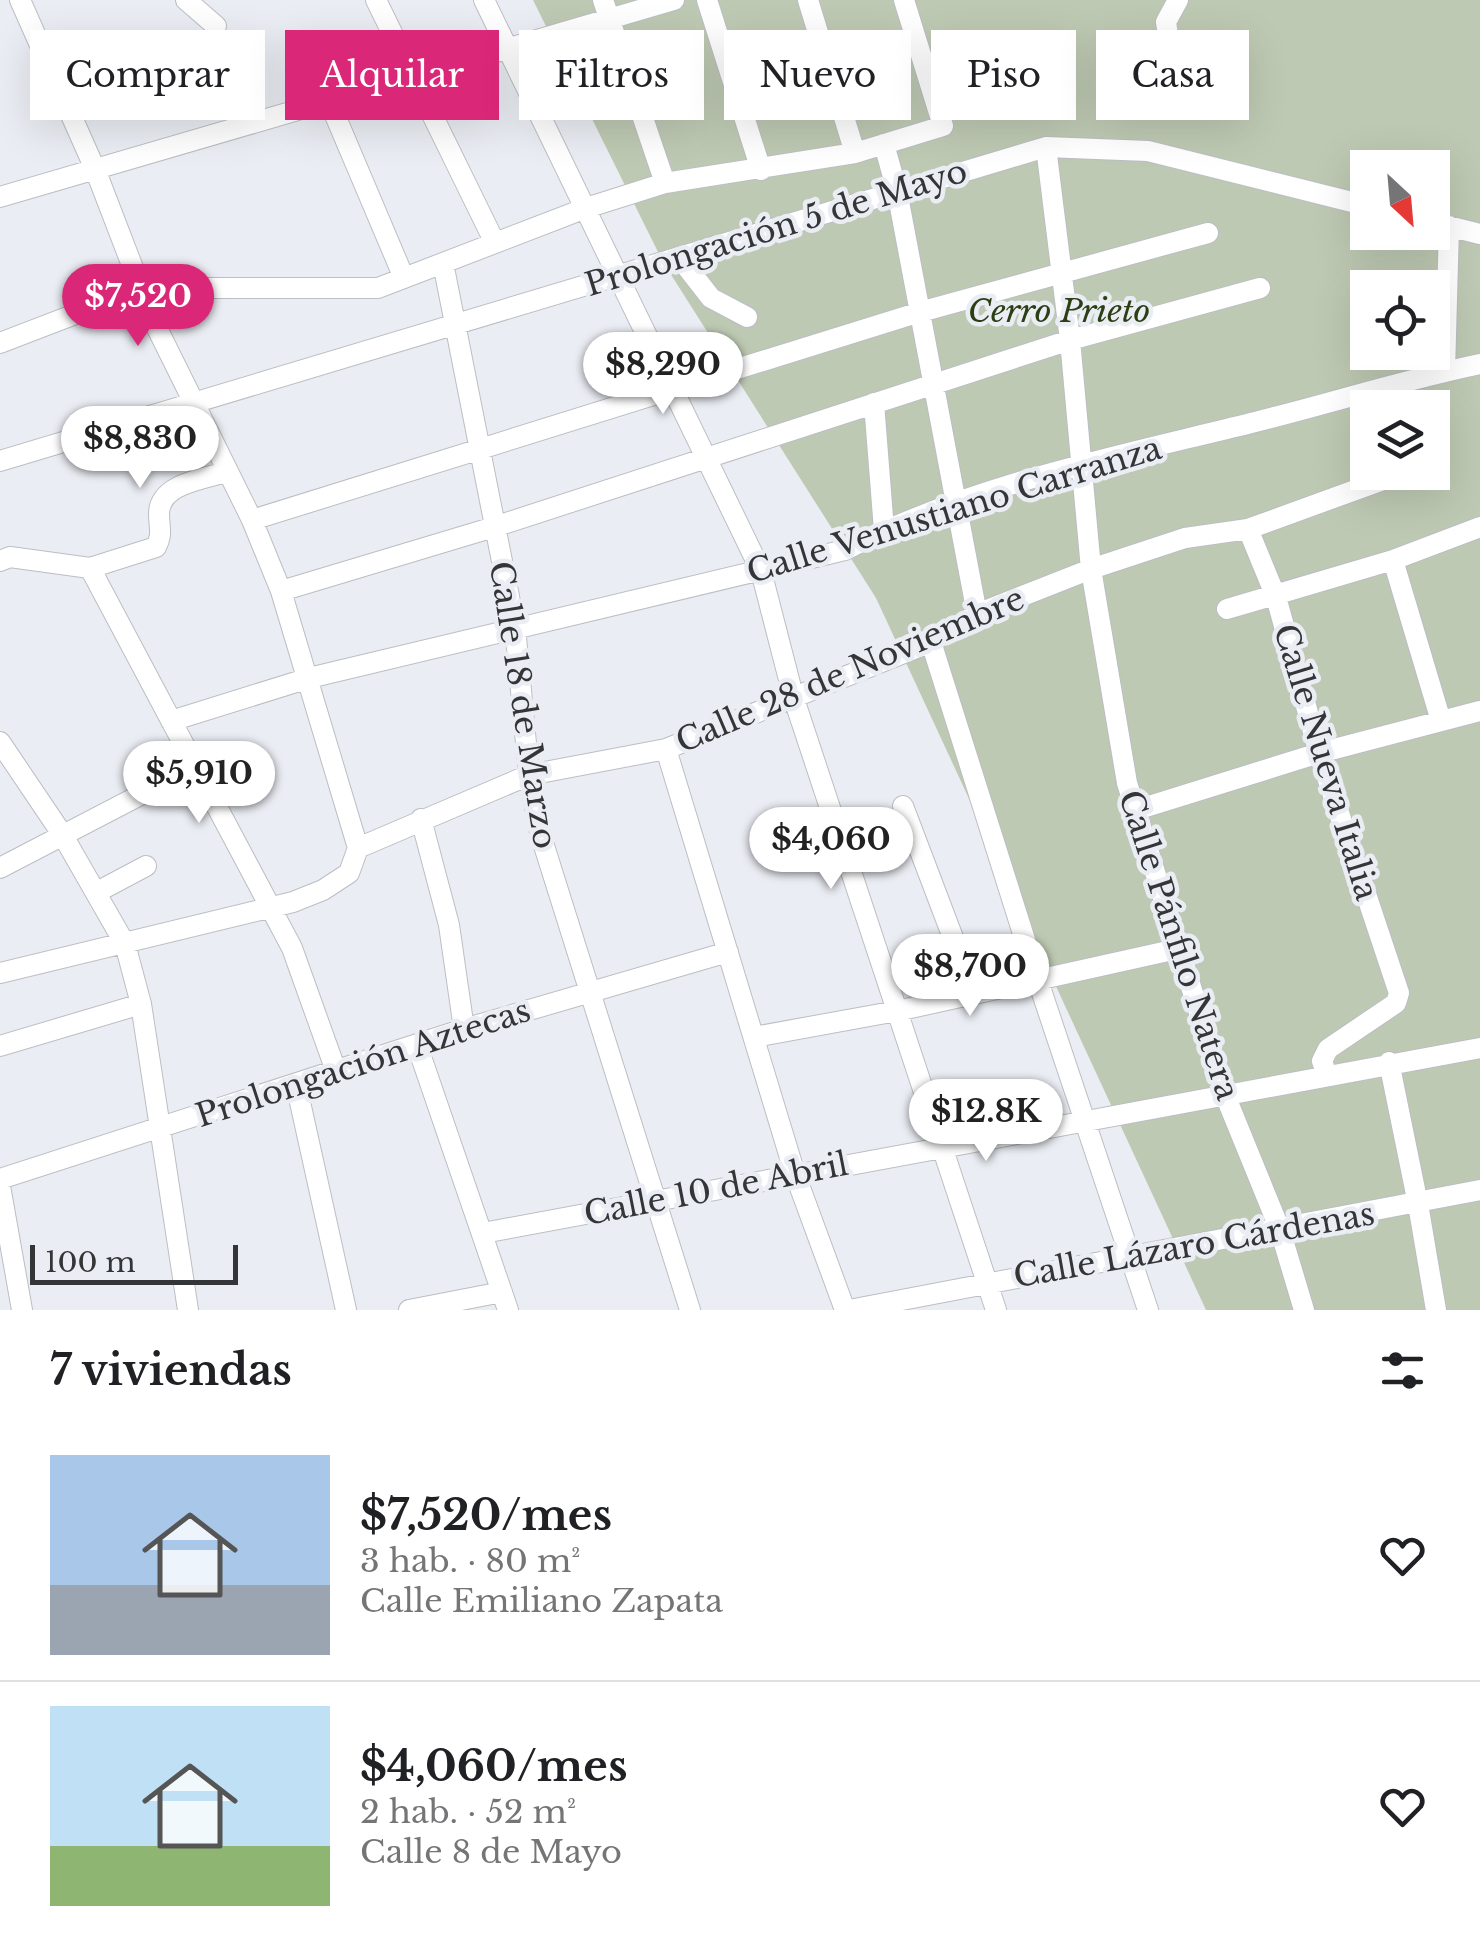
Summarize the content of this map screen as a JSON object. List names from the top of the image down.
{
  "streets": {
    "street": [
      "Prolongación 5 de Mayo",
      "Calle Venustiano Carranza",
      "Calle 28 de Noviembre",
      "Calle 18 de Marzo",
      "Calle Nueva Italia",
      "Calle Pánfilo Natera",
      "Prolongación Aztecas",
      "Calle 10 de Abril",
      "Calle Lázaro Cárdenas"
    ]
  },
  "crossings": [
    ["Prolongación 5 de Mayo", "Calle 18 de Marzo"],
    ["Prolongación 5 de Mayo", "Calle Pánfilo Natera"],
    ["Calle Venustiano Carranza", "Calle 18 de Marzo"],
    ["Calle Venustiano Carranza", "Calle Pánfilo Natera"],
    ["Calle 28 de Noviembre", "Calle 18 de Marzo"],
    ["Calle 28 de Noviembre", "Calle Nueva Italia"],
    ["Calle 28 de Noviembre", "Calle Pánfilo Natera"],
    ["Calle 18 de Marzo", "Prolongación Aztecas"],
    ["Calle 18 de Marzo", "Calle 10 de Abril"],
    ["Calle Nueva Italia", "Calle 10 de Abril"],
    ["Calle Pánfilo Natera", "Calle 10 de Abril"],
    ["Calle Pánfilo Natera", "Calle Lázaro Cárdenas"]
  ],
  "parks": ["Cerro Prieto"],
  "scale_bar": "100 m",
  "north": "bottom right",
  "page": {
    "chip": [
      "Comprar",
      "Alquilar",
      "Filtros",
      "Nuevo",
      "Piso",
      "Casa"
    ],
    "price": [
      "$7,520",
      "$8,290",
      "$8,830",
      "$5,910",
      "$4,060",
      "$8,700",
      "$12.8K"
    ],
    "scale": "100 m",
    "heading": "7 viviendas",
    "list": [
      {
        "name": "$7,520/mes",
        "note": "3 hab. · 80 m² · Calle Emiliano Zapata"
      },
      {
        "name": "$4,060/mes",
        "note": "2 hab. · 52 m² · Calle 8 de Mayo"
      }
    ]
  }
}
